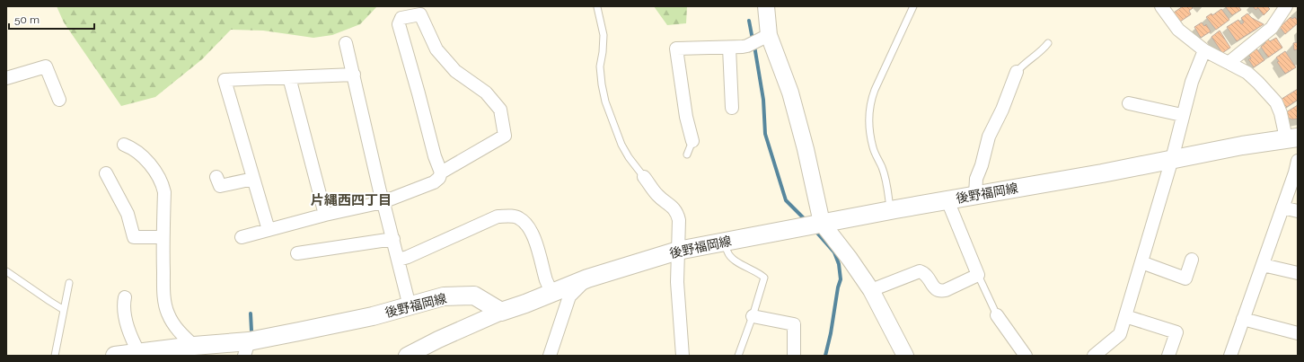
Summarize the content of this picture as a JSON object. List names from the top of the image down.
{
  "streets": {
    "main road": ["後野福岡線"]
  },
  "districts": ["片縄西四丁目"],
  "scale_bar": "50 m"
}
